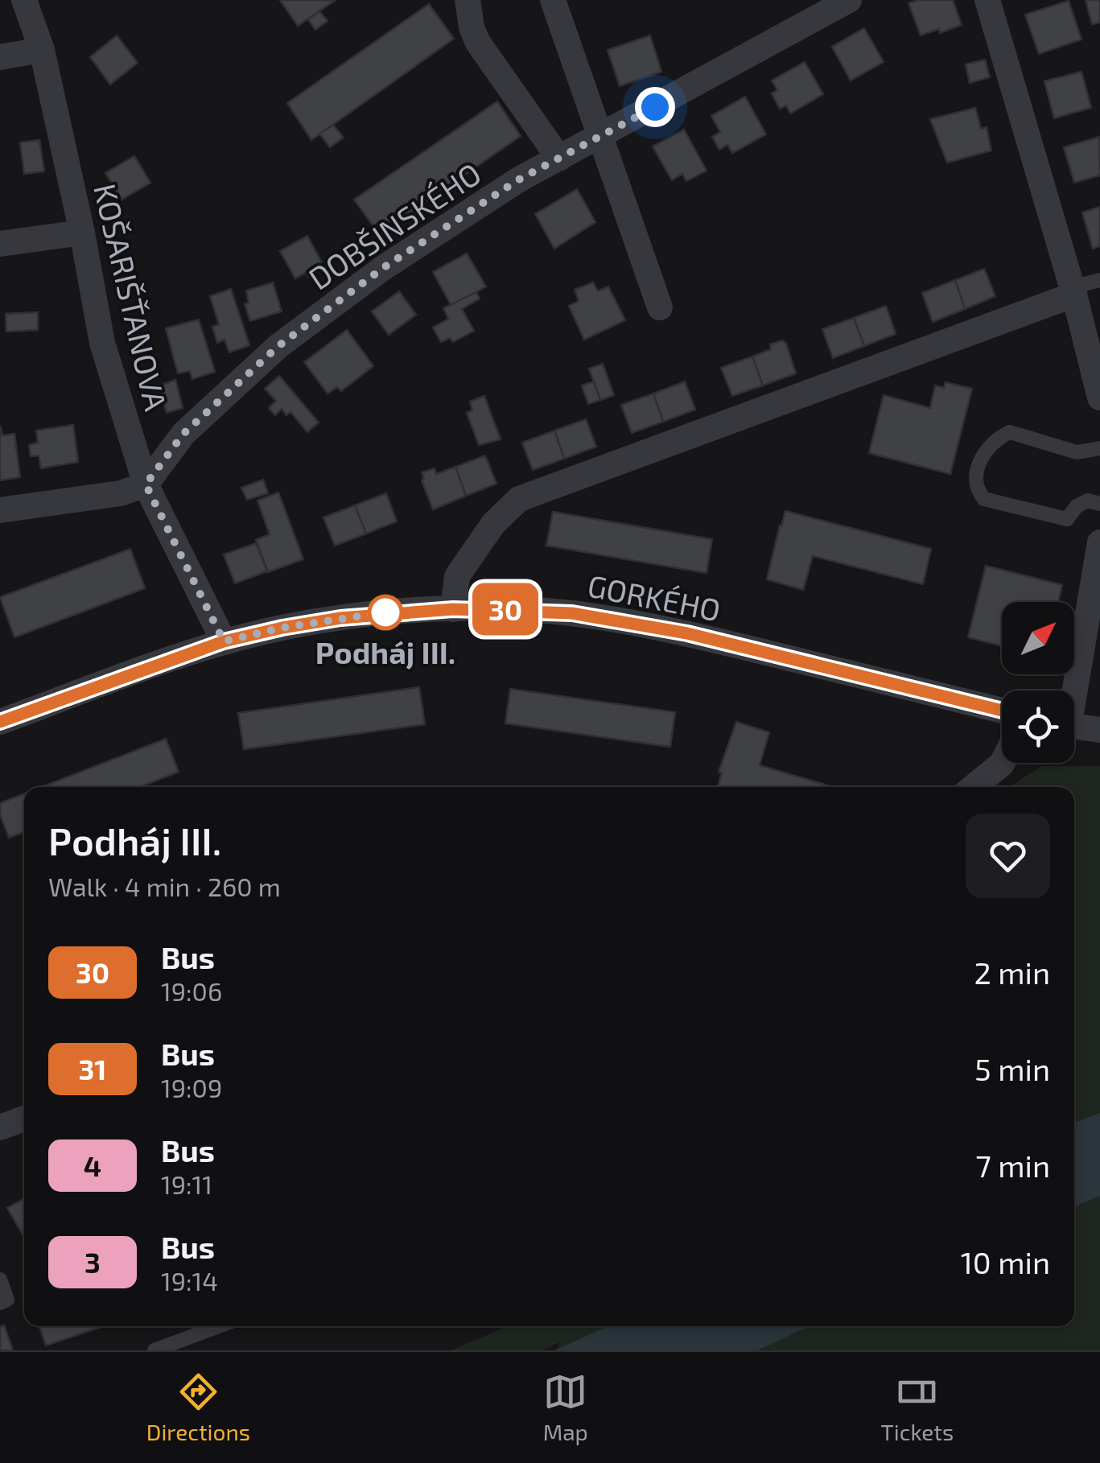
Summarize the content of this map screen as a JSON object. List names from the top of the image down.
{
  "streets": {
    "street": ["DOBŠINSKÉHO", "KOŠARIŠŤANOVA", "GORKÉHO"]
  },
  "crossings": [
    ["DOBŠINSKÉHO", "KOŠARIŠŤANOVA"],
    ["KOŠARIŠŤANOVA", "GORKÉHO"]
  ],
  "places": ["Podháj III."],
  "lines": ["bus line 30"],
  "north": "top right",
  "page": {
    "on_map": "30",
    "heading": ["Podháj III.", "Walk · 4 min · 260 m"],
    "list": [
      {
        "mark": "30",
        "name": "Bus",
        "note": "19:06",
        "value": "2 min"
      },
      {
        "mark": "31",
        "name": "Bus",
        "note": "19:09",
        "value": "5 min"
      },
      {
        "mark": "4",
        "name": "Bus",
        "note": "19:11",
        "value": "7 min"
      },
      {
        "mark": "3",
        "name": "Bus",
        "note": "19:14",
        "value": "10 min"
      }
    ],
    "tabs": ["Directions", "Map", "Tickets"]
  }
}
